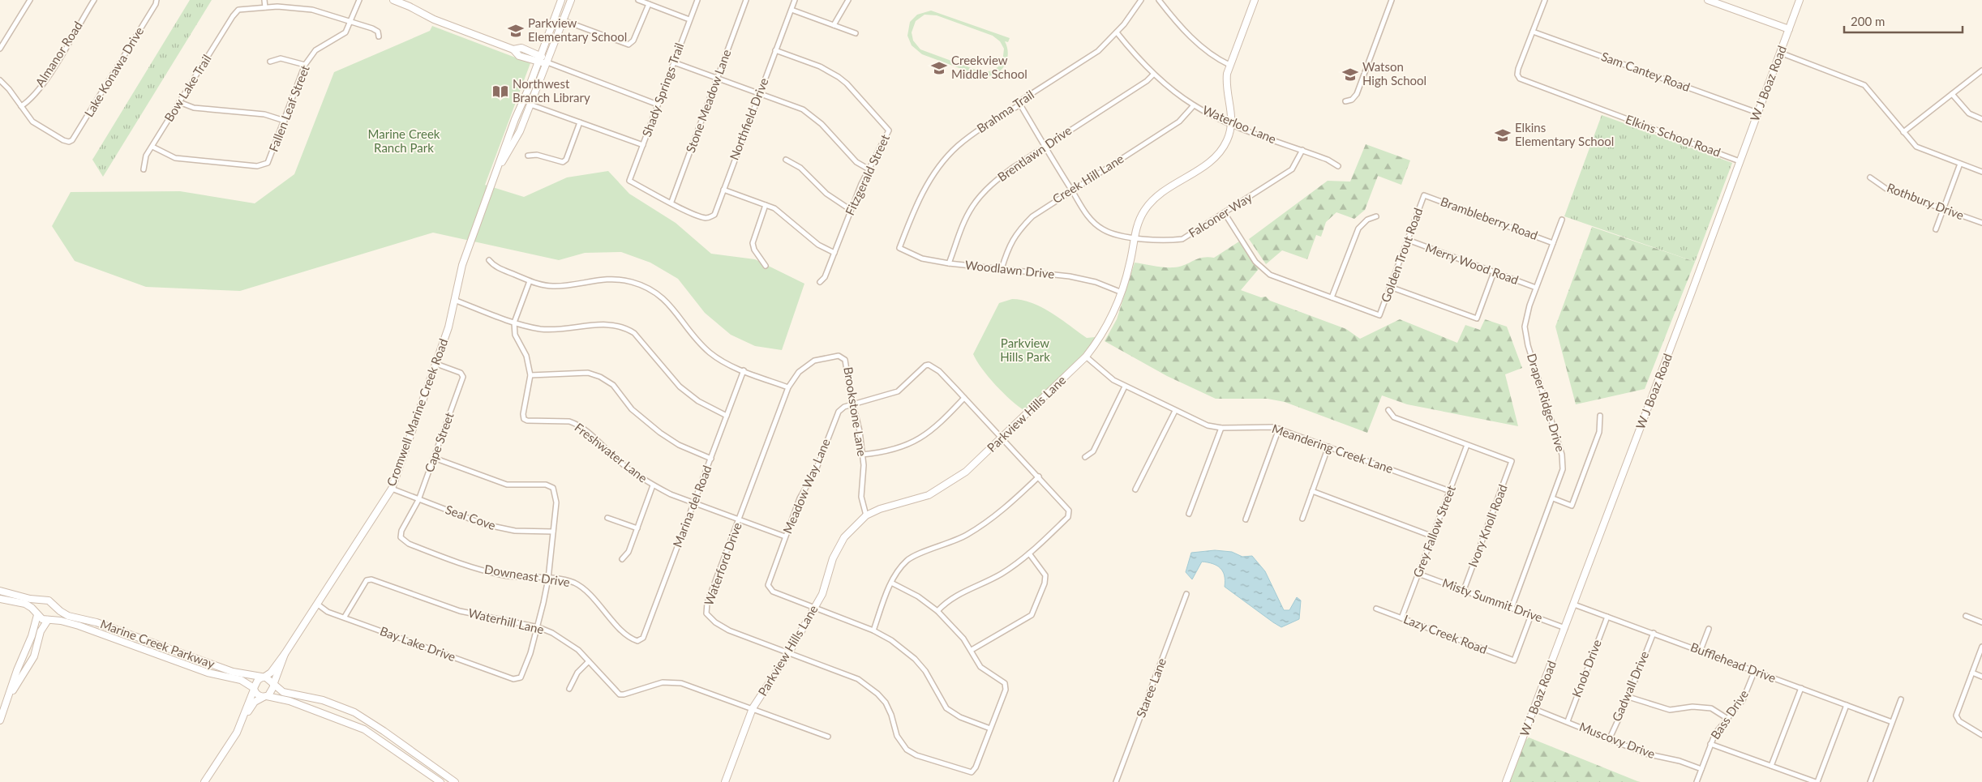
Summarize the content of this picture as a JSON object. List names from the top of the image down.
{
  "streets": {
    "street": [
      "Almanor Road",
      "Lake Konawa Drive",
      "Sam Cantey Road",
      "W J Boaz Road",
      "Bow Lake Trail",
      "Shady Springs Trail",
      "Stone Meadow Lane",
      "Fallen Leaf Street",
      "Brahma Trail",
      "Northfield Drive",
      "Waterloo Lane",
      "Elkins School Road",
      "Brentlawn Drive",
      "Fitzgerald Street",
      "Creek Hill Lane",
      "Rothbury Drive",
      "Falconer Way",
      "Brambleberry Road",
      "Golden Trout Road",
      "Merry Wood Road",
      "Woodlawn Drive",
      "Draper Ridge Drive",
      "Brookstone Lane",
      "Cromwell Marine Creek Road",
      "Parkview Hills Lane",
      "Cape Street",
      "Meandering Creek Lane",
      "Freshwater Lane",
      "Meadow Way Lane",
      "Marina del Road",
      "Seal Cove",
      "Ivory Knoll Road",
      "Grey Fallow Street",
      "Waterford Drive",
      "Downeast Drive",
      "Misty Summit Drive",
      "Waterhill Lane",
      "Lazy Creek Road",
      "Marine Creek Parkway",
      "Bay Lake Drive",
      "Bufflehead Drive",
      "Knob Drive",
      "Gadwall Drive",
      "Staree Lane",
      "Bass Drive",
      "Muscovy Drive"
    ]
  },
  "crossings": [
    ["Almanor Road", "Lake Konawa Drive"],
    ["Sam Cantey Road", "W J Boaz Road"],
    ["Sam Cantey Road", "Elkins School Road"],
    ["W J Boaz Road", "Elkins School Road"],
    ["W J Boaz Road", "Misty Summit Drive"],
    ["W J Boaz Road", "Bufflehead Drive"],
    ["W J Boaz Road", "Muscovy Drive"],
    ["Bow Lake Trail", "Fallen Leaf Street"],
    ["Shady Springs Trail", "Stone Meadow Lane"],
    ["Shady Springs Trail", "Northfield Drive"],
    ["Stone Meadow Lane", "Northfield Drive"],
    ["Brahma Trail", "Waterloo Lane"],
    ["Brahma Trail", "Falconer Way"],
    ["Brahma Trail", "Woodlawn Drive"],
    ["Northfield Drive", "Fitzgerald Street"],
    ["Waterloo Lane", "Brentlawn Drive"],
    ["Waterloo Lane", "Creek Hill Lane"],
    ["Waterloo Lane", "Falconer Way"],
    ["Waterloo Lane", "Parkview Hills Lane"],
    ["Brentlawn Drive", "Falconer Way"],
    ["Brentlawn Drive", "Woodlawn Drive"],
    ["Creek Hill Lane", "Falconer Way"],
    ["Creek Hill Lane", "Woodlawn Drive"],
    ["Falconer Way", "Parkview Hills Lane"],
    ["Brambleberry Road", "Golden Trout Road"],
    ["Brambleberry Road", "Draper Ridge Drive"],
    ["Golden Trout Road", "Merry Wood Road"],
    ["Merry Wood Road", "Draper Ridge Drive"],
    ["Woodlawn Drive", "Parkview Hills Lane"],
    ["Draper Ridge Drive", "Misty Summit Drive"],
    ["Brookstone Lane", "Parkview Hills Lane"],
    ["Brookstone Lane", "Meadow Way Lane"],
    ["Brookstone Lane", "Waterford Drive"],
    ["Cromwell Marine Creek Road", "Cape Street"],
    ["Cromwell Marine Creek Road", "Seal Cove"],
    ["Cromwell Marine Creek Road", "Marine Creek Parkway"],
    ["Cromwell Marine Creek Road", "Bay Lake Drive"],
    ["Parkview Hills Lane", "Meandering Creek Lane"],
    ["Parkview Hills Lane", "Meadow Way Lane"],
    ["Parkview Hills Lane", "Waterford Drive"],
    ["Parkview Hills Lane", "Waterhill Lane"],
    ["Cape Street", "Seal Cove"],
    ["Cape Street", "Downeast Drive"],
    ["Meandering Creek Lane", "Grey Fallow Street"],
    ["Freshwater Lane", "Meadow Way Lane"],
    ["Freshwater Lane", "Marina del Road"],
    ["Freshwater Lane", "Waterford Drive"],
    ["Meadow Way Lane", "Waterford Drive"],
    ["Marina del Road", "Downeast Drive"],
    ["Ivory Knoll Road", "Grey Fallow Street"],
    ["Ivory Knoll Road", "Misty Summit Drive"],
    ["Grey Fallow Street", "Misty Summit Drive"],
    ["Grey Fallow Street", "Lazy Creek Road"],
    ["Misty Summit Drive", "Lazy Creek Road"],
    ["Waterhill Lane", "Bay Lake Drive"],
    ["Bufflehead Drive", "Knob Drive"],
    ["Bufflehead Drive", "Gadwall Drive"],
    ["Bufflehead Drive", "Bass Drive"],
    ["Knob Drive", "Muscovy Drive"],
    ["Gadwall Drive", "Muscovy Drive"],
    ["Bass Drive", "Muscovy Drive"]
  ],
  "parks": ["Marine Creek Ranch Park", "Parkview Hills Park"],
  "places": {
    "school or university": [
      "Parkview Elementary School",
      "Creekview Middle School",
      "Watson High School",
      "Elkins Elementary School"
    ],
    "library": ["Northwest Branch Library"]
  },
  "scale_bar": "200 m"
}
